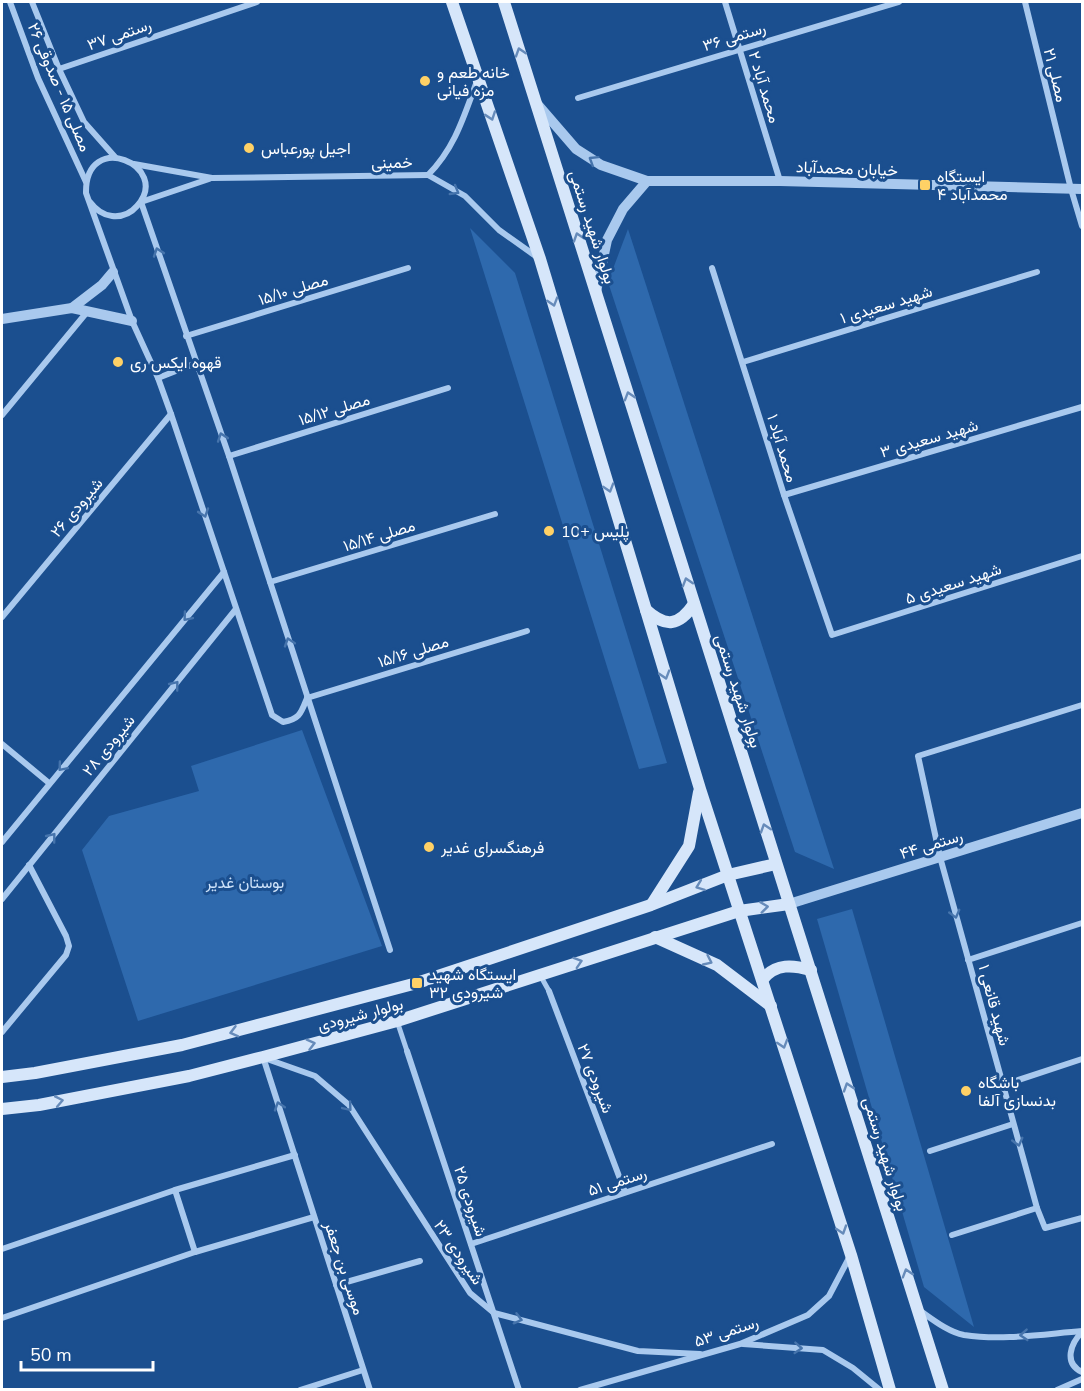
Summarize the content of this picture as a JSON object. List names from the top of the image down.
{
  "streets": {
    "main road": ["بولوار شهید رستمی", "بولوار شیرودی"],
    "street": [
      "رستمی ۳۷",
      "رستمی ۳۶",
      "مصلی ۲۱",
      "مصلی ۱۵ - صدوقی ۲۶",
      "محمد آباد ۲",
      "خمینی",
      "خیابان محمدآباد",
      "مصلی ۱۵/۱۰",
      "شهید سعیدی ۱",
      "مصلی ۱۵/۱۲",
      "شهید سعیدی ۳",
      "محمد آباد ۱",
      "شیرودی ۲۶",
      "مصلی ۱۵/۱۴",
      "شهید سعیدی ۵",
      "مصلی ۱۵/۱۶",
      "شیرودی ۲۸",
      "رستمی ۴۴",
      "شهید قانعی ۱",
      "شیرودی ۲۷",
      "رستمی ۵۱",
      "شیرودی ۲۵",
      "شیرودی ۲۳",
      "موسی بن جعفر",
      "رستمی ۵۳"
    ]
  },
  "crossings": [
    ["رستمی ۳۷", "مصلی ۱۵ - صدوقی ۲۶"],
    ["رستمی ۳۶", "محمد آباد ۲"],
    ["مصلی ۲۱", "خیابان محمدآباد"],
    ["محمد آباد ۲", "خیابان محمدآباد"],
    ["خیابان محمدآباد", "بولوار شهید رستمی"],
    ["بولوار شهید رستمی", "رستمی ۴۴"],
    ["بولوار شهید رستمی", "بولوار شیرودی"],
    ["شهید سعیدی ۱", "محمد آباد ۱"],
    ["شهید سعیدی ۳", "محمد آباد ۱"],
    ["محمد آباد ۱", "شهید سعیدی ۵"],
    ["رستمی ۴۴", "شهید قانعی ۱"],
    ["رستمی ۴۴", "بولوار شیرودی"],
    ["بولوار شیرودی", "شیرودی ۲۷"],
    ["بولوار شیرودی", "شیرودی ۲۵"],
    ["بولوار شیرودی", "شیرودی ۲۳"],
    ["بولوار شیرودی", "موسی بن جعفر"],
    ["شیرودی ۲۷", "رستمی ۵۱"],
    ["رستمی ۵۱", "شیرودی ۲۵"],
    ["شیرودی ۲۵", "شیرودی ۲۳"],
    ["شیرودی ۲۳", "موسی بن جعفر"],
    ["شیرودی ۲۳", "رستمی ۵۳"]
  ],
  "one_way": ["شیرودی ۲۳"],
  "parks": ["بوستان غدیر"],
  "places": {
    "other": [
      "خانه طعم و مزه فیانی",
      "اجیل پورعباس",
      "قهوه ایکس ری",
      "پلیس +10",
      "فرهنگسرای غدیر",
      "باشگاه بدنسازی آلفا"
    ],
    "transit": ["ایستگاه محمدآباد ۴", "ایستگاه شهید شیرودی ۳۲"]
  },
  "scale_bar": "50 m"
}
